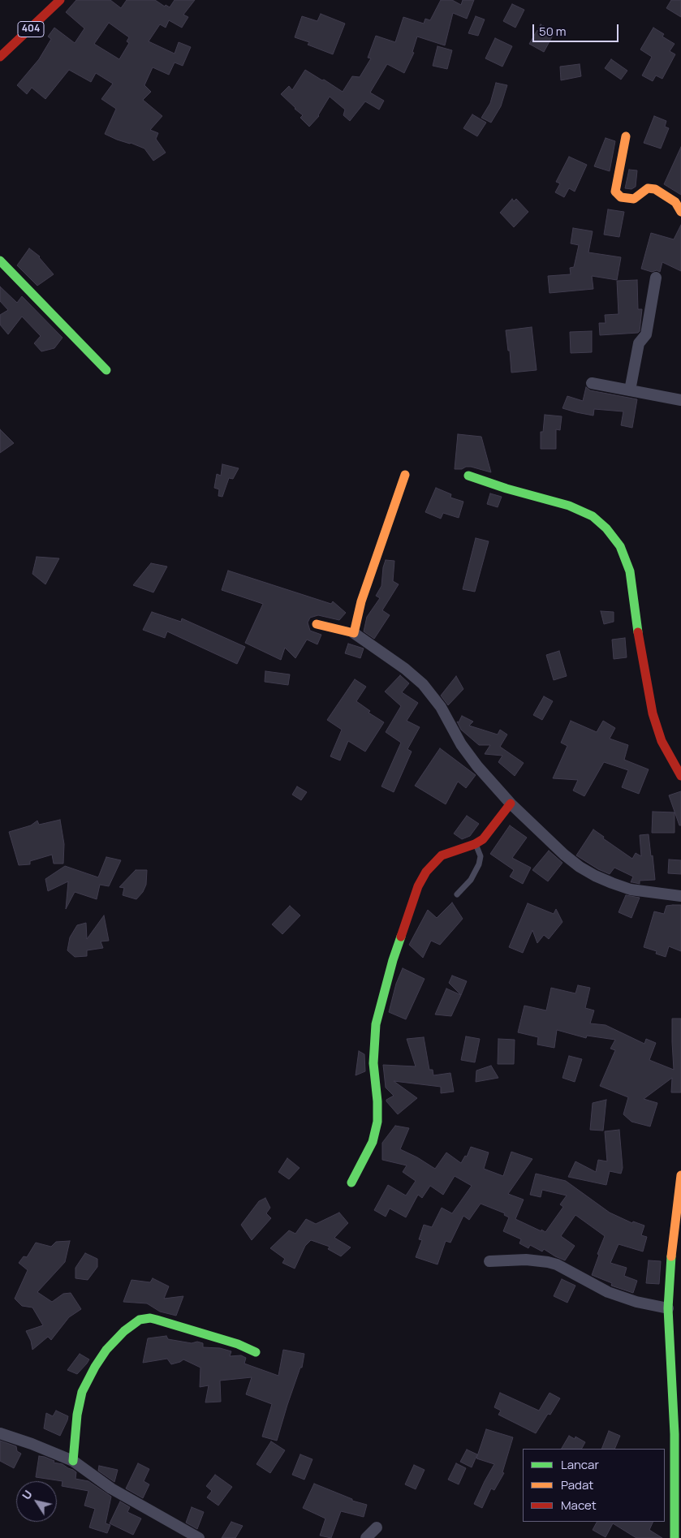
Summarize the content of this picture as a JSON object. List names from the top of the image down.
{
  "streets": {
    "street": ["404"]
  },
  "legend": ["Lancar", "Padat", "Macet"],
  "scale_bar": "50 m",
  "north": "top left"
}
